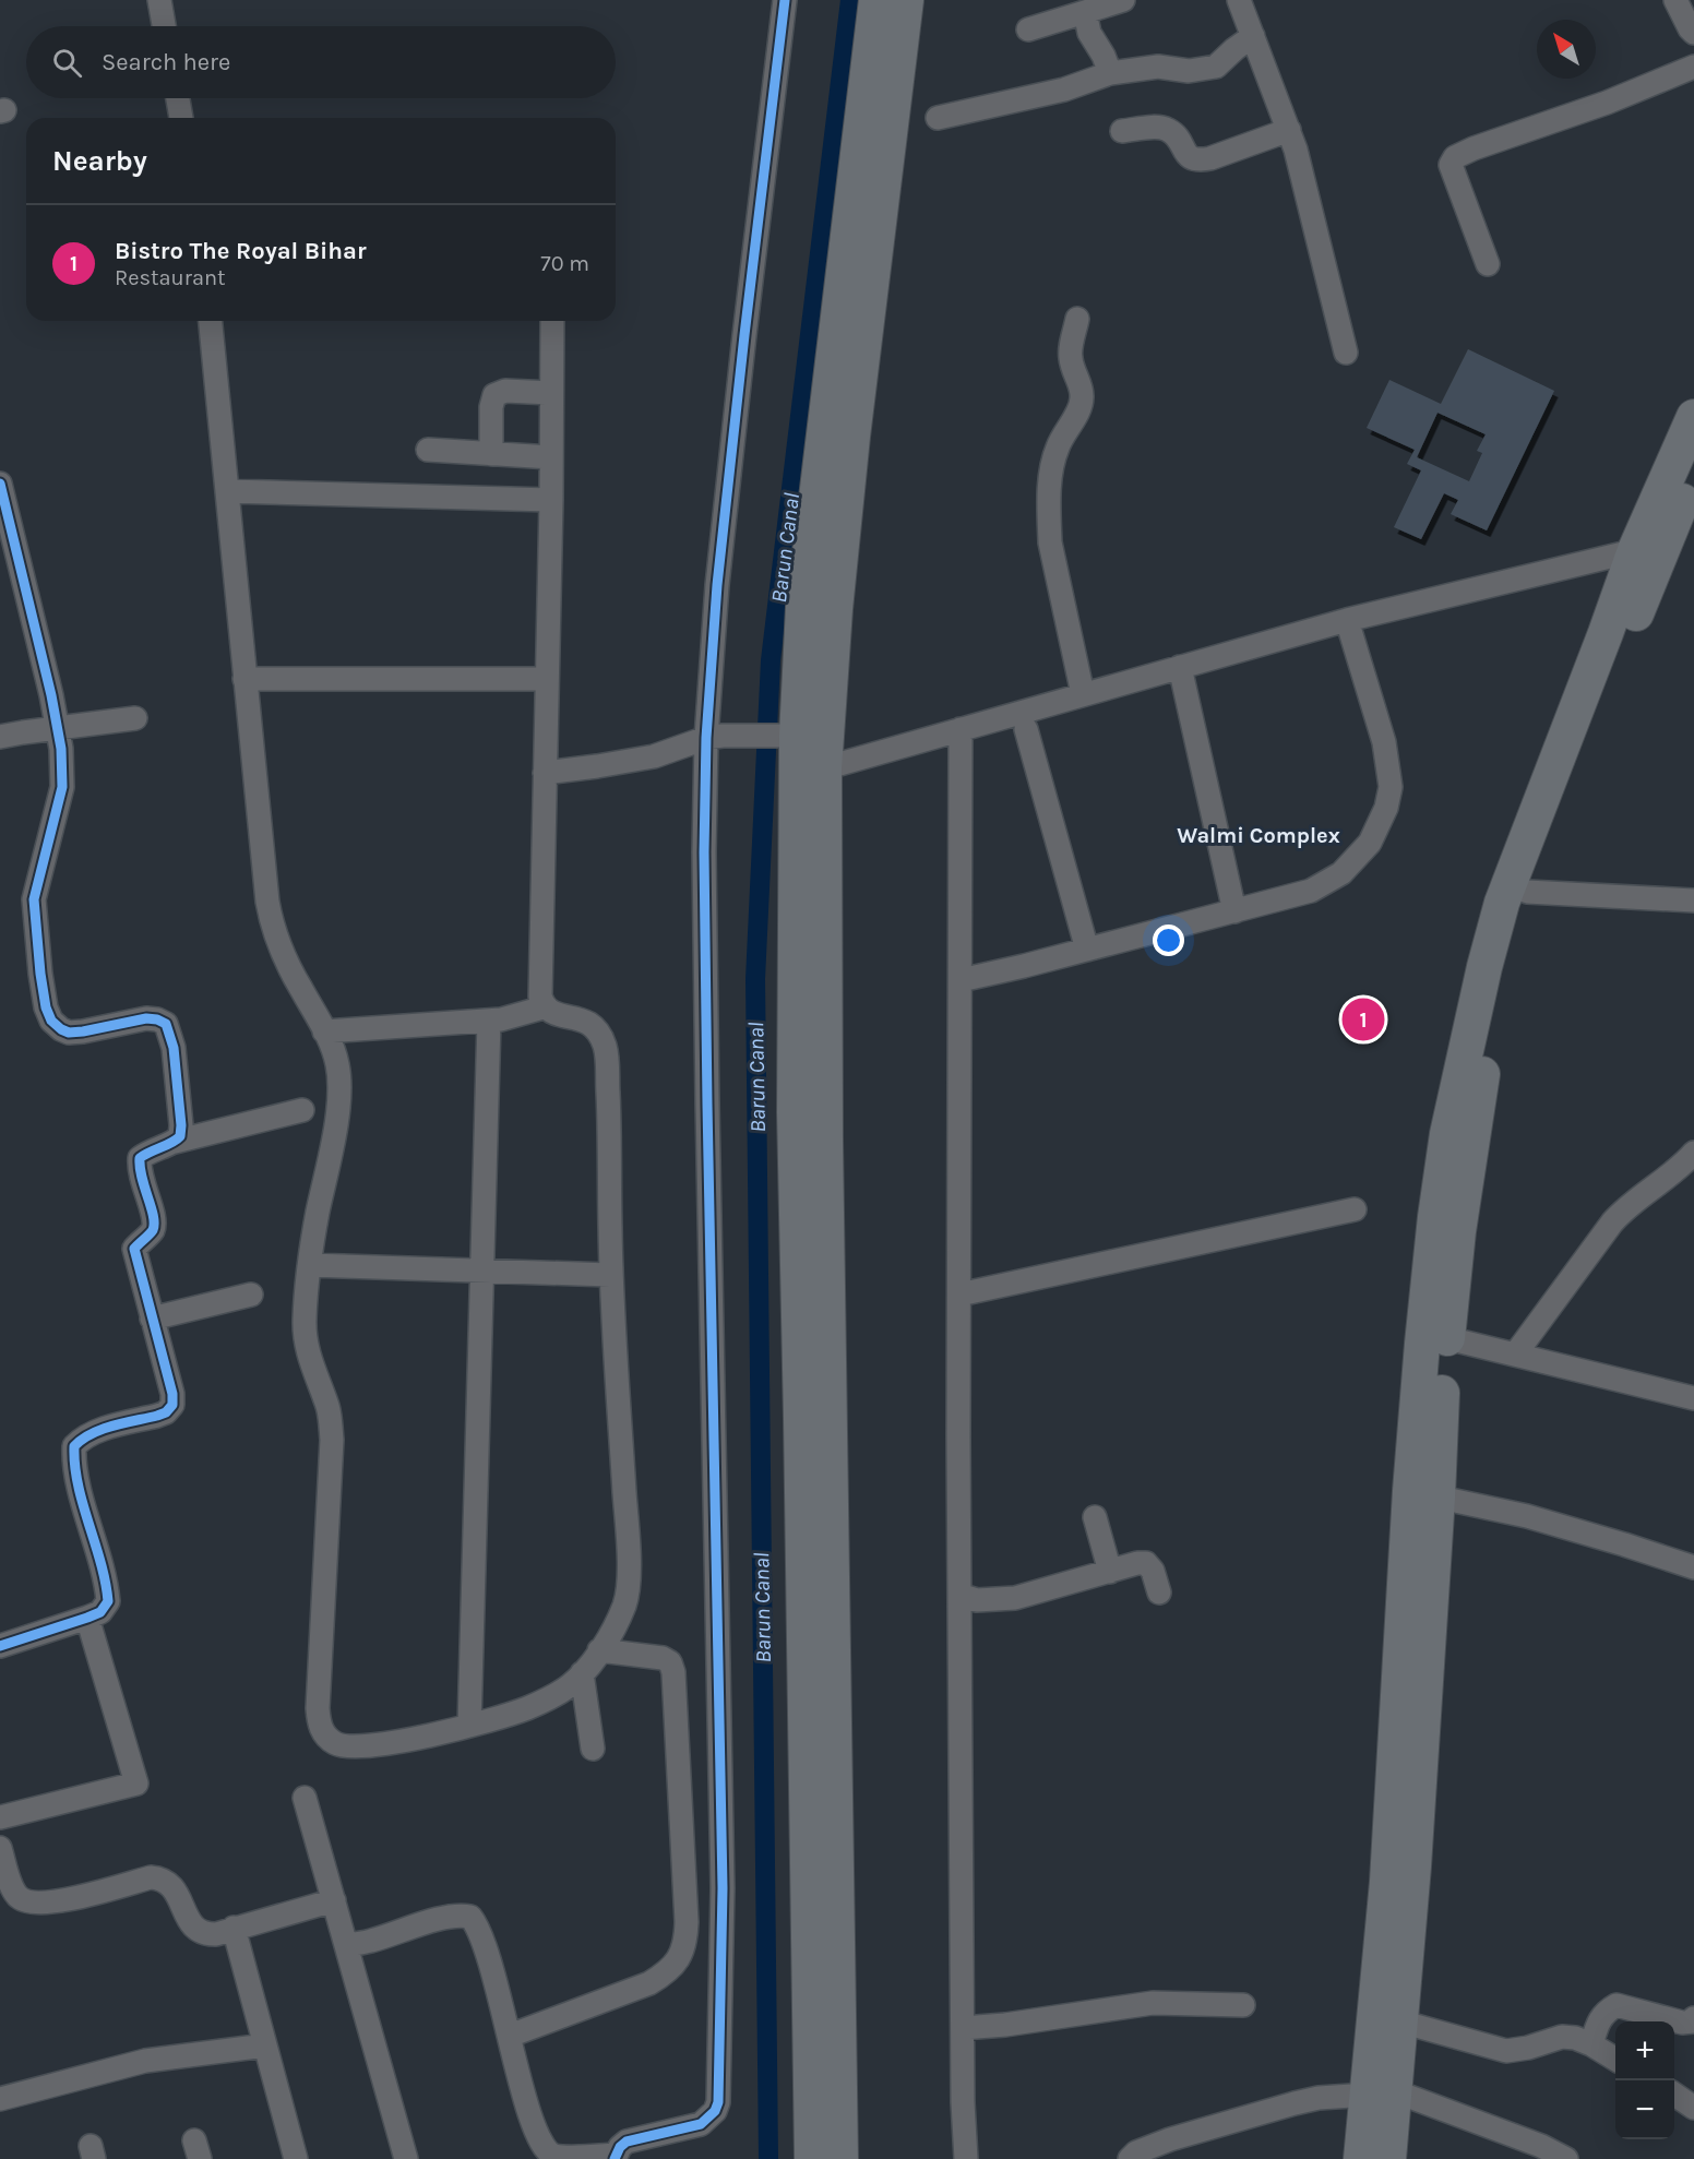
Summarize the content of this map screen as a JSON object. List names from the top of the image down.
{
  "districts": ["Walmi Complex"],
  "water": ["Barun Canal"],
  "north": "top left",
  "page": {
    "search": "Search here",
    "heading": "Nearby",
    "list": [
      {
        "mark": "1",
        "name": "Bistro The Royal Bihar",
        "note": "Restaurant",
        "value": "70 m"
      }
    ],
    "pins": "1",
    "map_buttons": ["+", "−"]
  }
}
